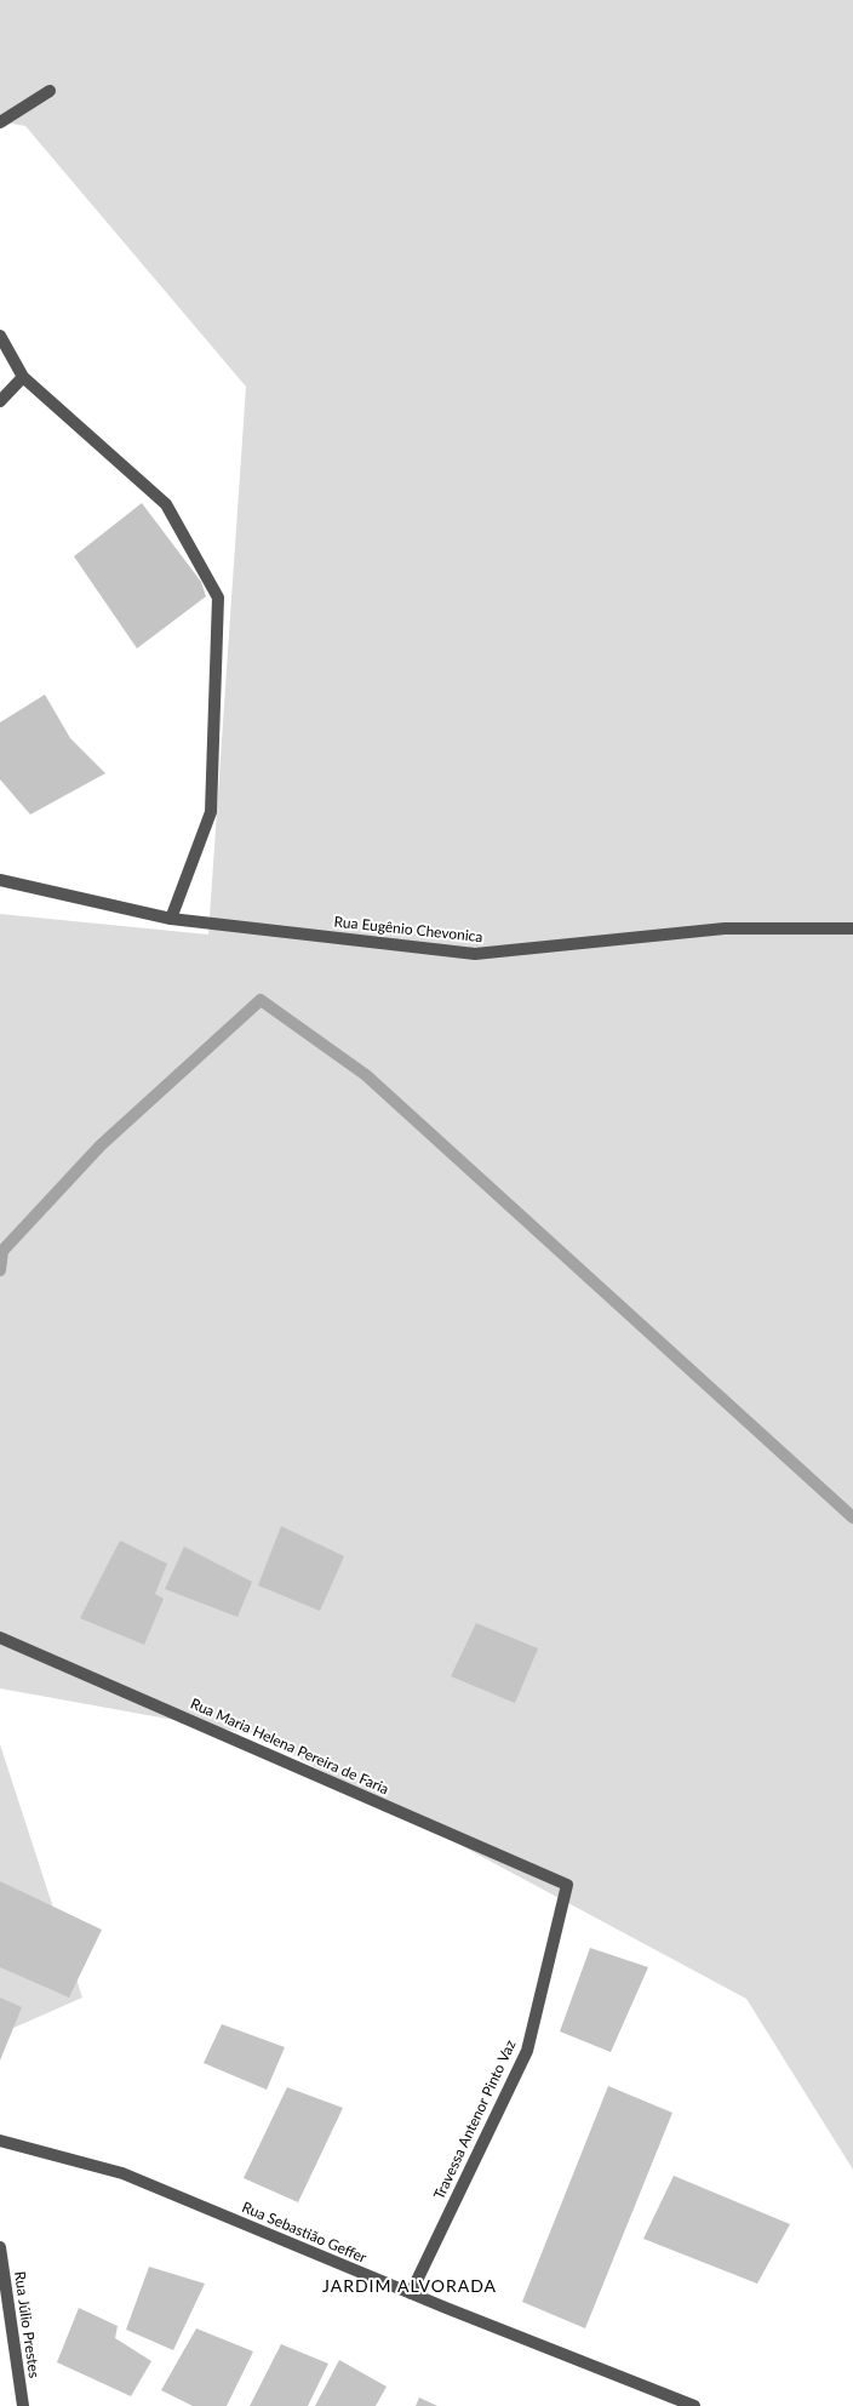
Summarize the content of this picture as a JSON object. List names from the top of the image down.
{
  "streets": {
    "street": [
      "Rua Eugênio Chevonica",
      "Rua Maria Helena Pereira de Faria",
      "Travessa Antenor Pinto Vaz",
      "Rua Sebastião Geffer",
      "Rua Júlio Prestes"
    ]
  },
  "crossings": [
    ["Rua Maria Helena Pereira de Faria", "Travessa Antenor Pinto Vaz"],
    ["Travessa Antenor Pinto Vaz", "Rua Sebastião Geffer"]
  ],
  "districts": ["JARDIM ALVORADA"]
}
